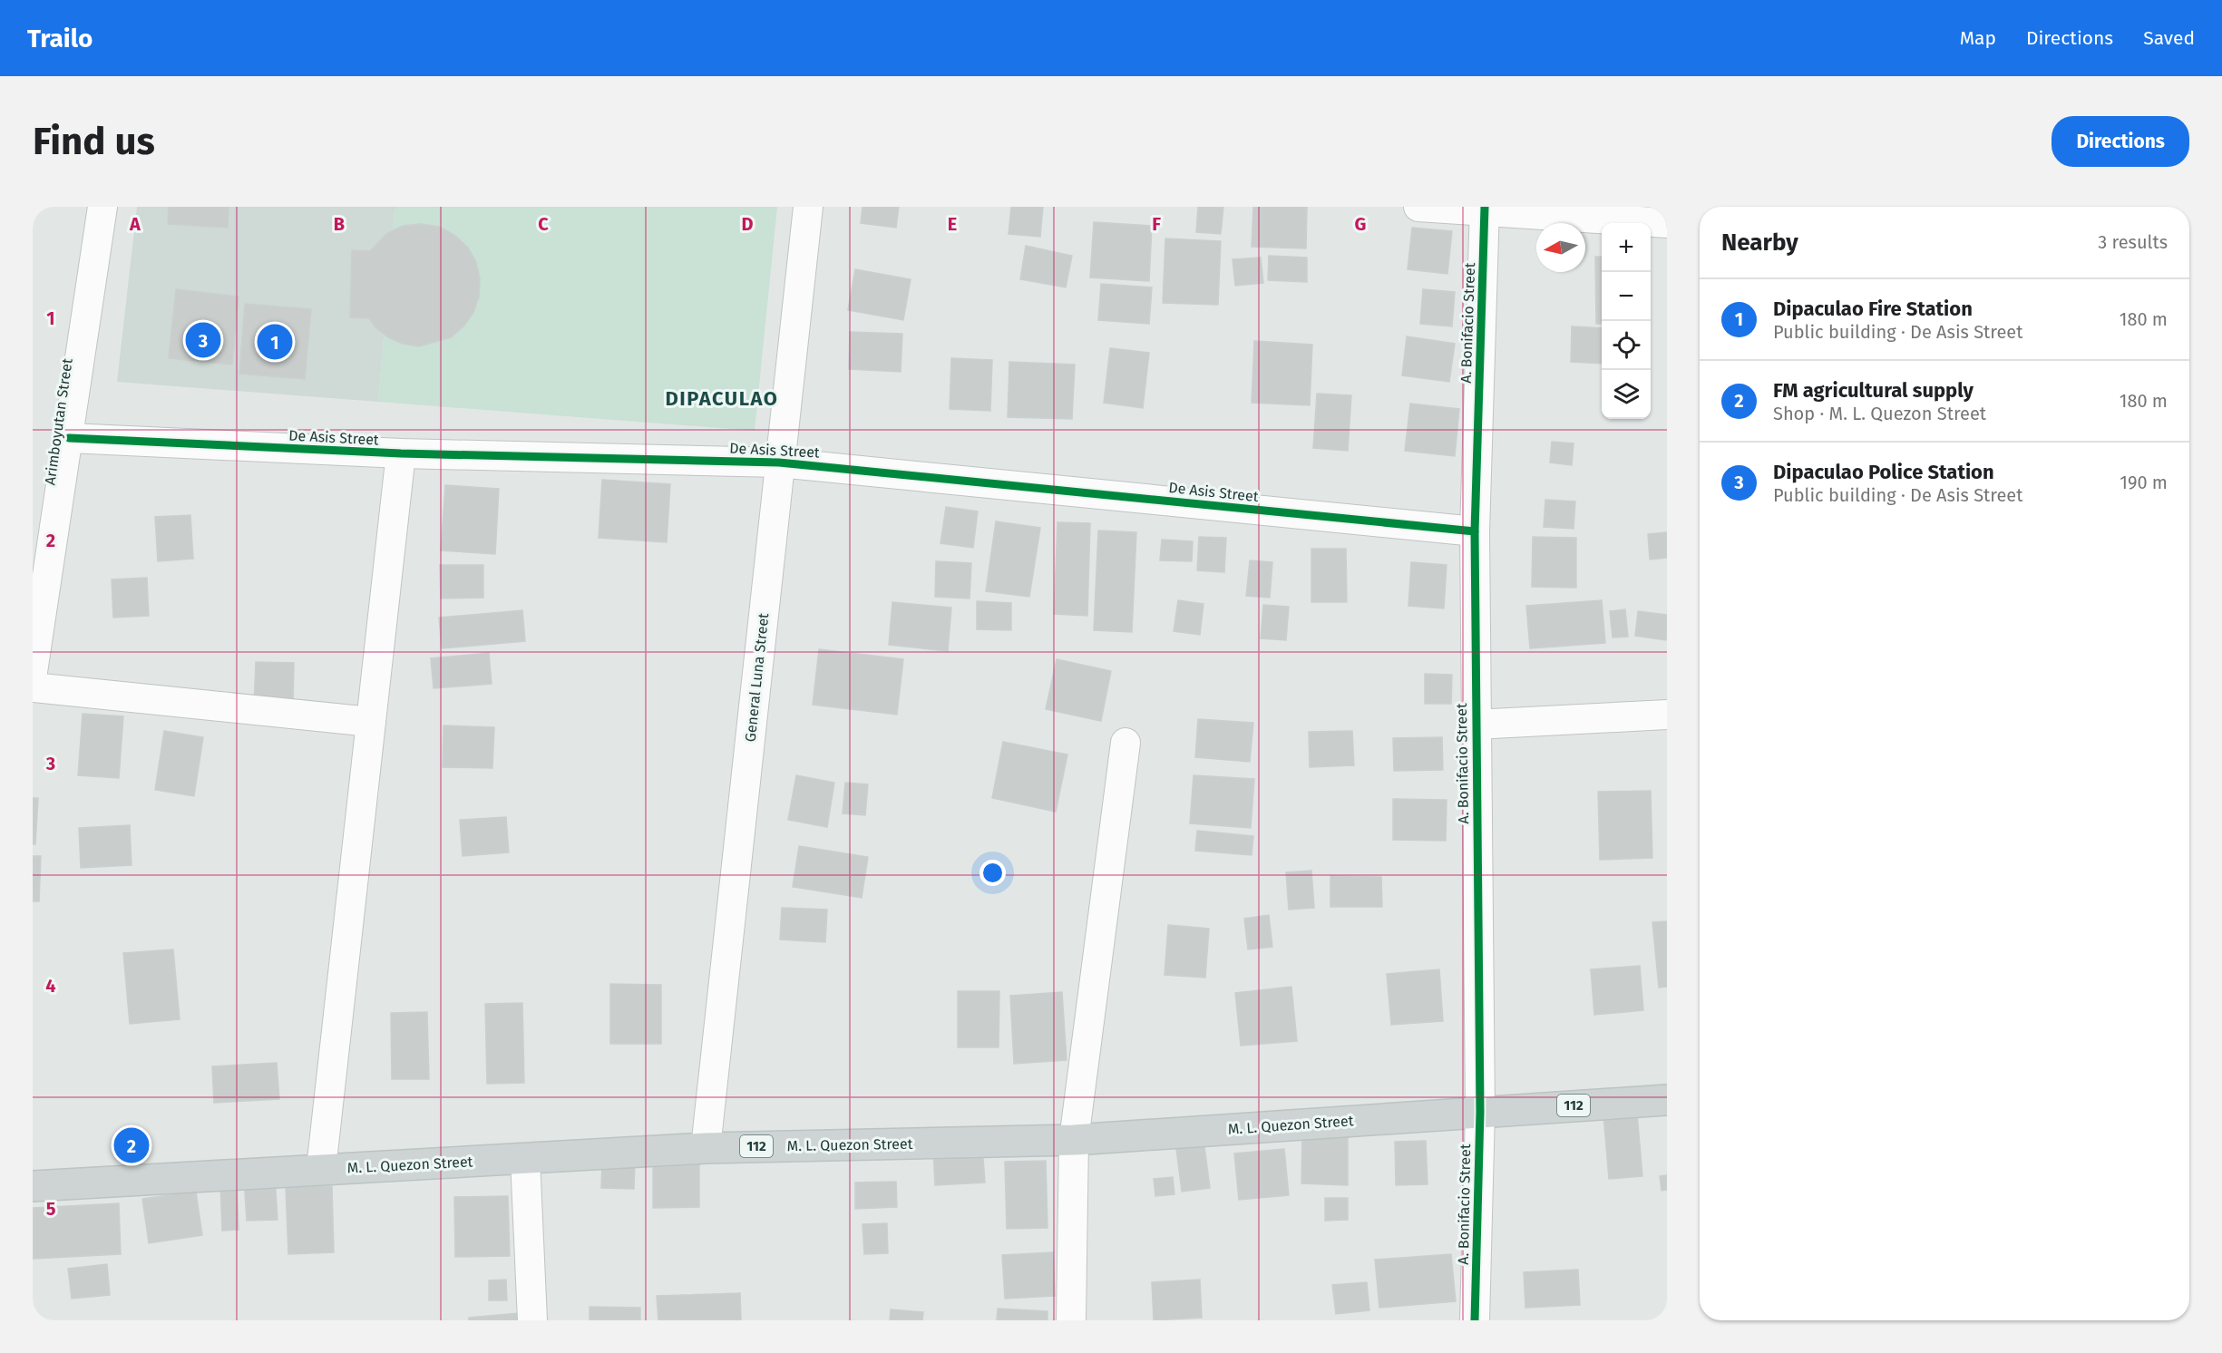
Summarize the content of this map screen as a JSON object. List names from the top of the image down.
{
  "streets": {
    "main road": ["112", "M. L. Quezon Street"],
    "street": [
      "A. Bonifacio Street",
      "Arimboyutan Street",
      "De Asis Street",
      "General Luna Street"
    ]
  },
  "crossings": [
    ["A. Bonifacio Street", "De Asis Street"],
    ["A. Bonifacio Street", "M. L. Quezon Street"],
    ["Arimboyutan Street", "De Asis Street"],
    ["De Asis Street", "General Luna Street"],
    ["General Luna Street", "M. L. Quezon Street"]
  ],
  "districts": ["DIPACULAO"],
  "north": "left",
  "page": {
    "header": "Trailo",
    "nav": ["Map", "Directions", "Saved"],
    "buttons": "Directions",
    "title": "Find us",
    "heading": ["Nearby", "3 results"],
    "map_buttons": ["+", "−"],
    "list": [
      {
        "mark": "1",
        "name": "Dipaculao Fire Station",
        "note": "Public building · De Asis Street",
        "value": "180 m"
      },
      {
        "mark": "2",
        "name": "FM agricultural supply",
        "note": "Shop · M. L. Quezon Street",
        "value": "180 m"
      },
      {
        "mark": "3",
        "name": "Dipaculao Police Station",
        "note": "Public building · De Asis Street",
        "value": "190 m"
      }
    ],
    "pins": ["3", "1", "2"]
  },
  "grid": {
    "columns": [
      "A",
      "B",
      "C",
      "D",
      "E",
      "F",
      "G"
    ],
    "rows": [
      "1",
      "2",
      "3",
      "4",
      "5"
    ]
  }
}
